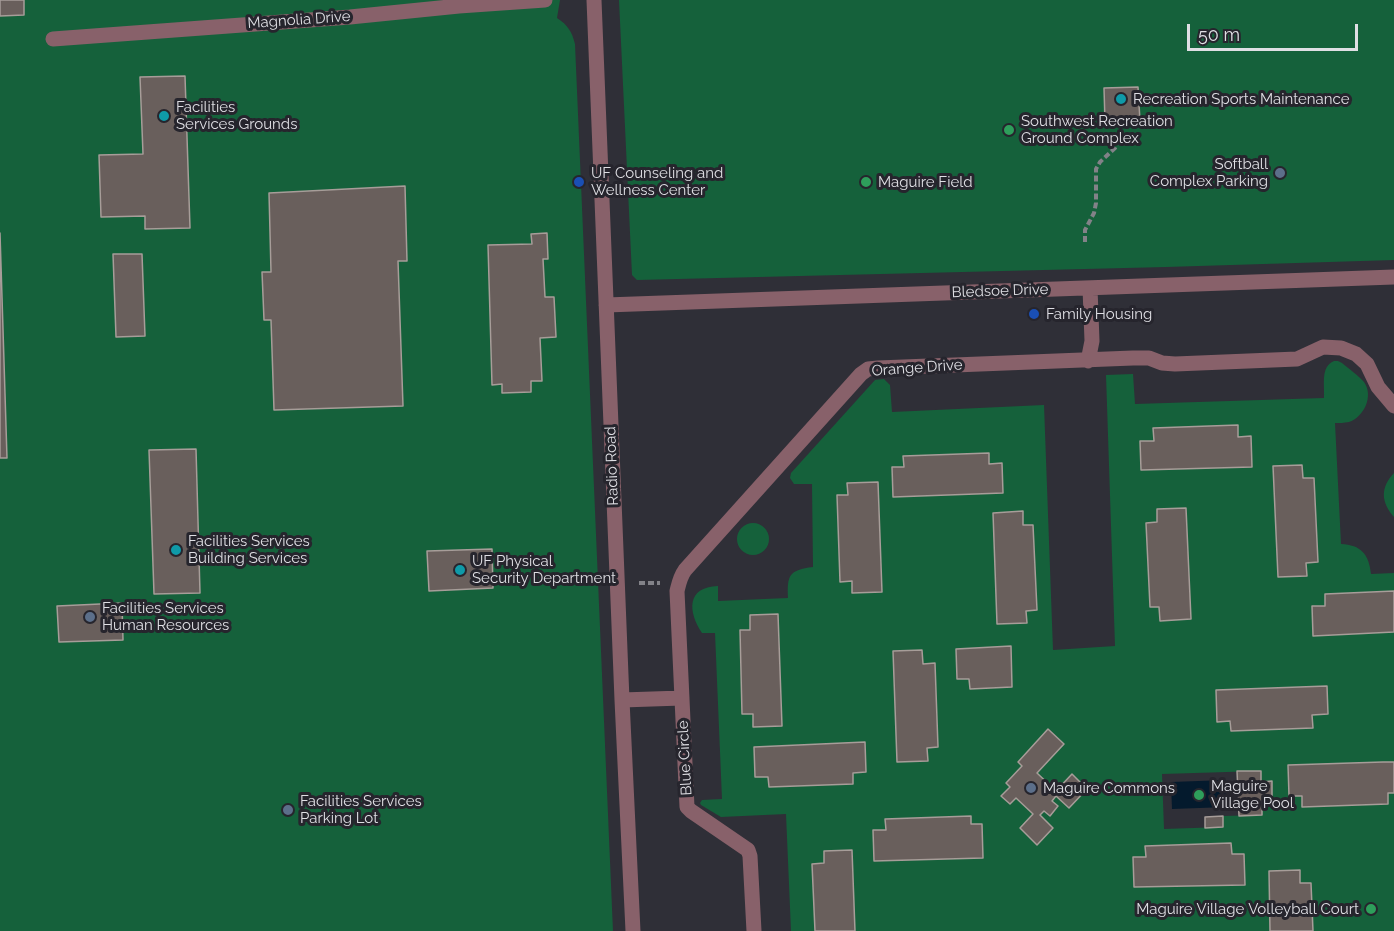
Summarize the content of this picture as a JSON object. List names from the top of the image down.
{
  "streets": {
    "street": [
      "Magnolia Drive",
      "Bledsoe Drive",
      "Orange Drive",
      "Radio Road",
      "Blue Circle"
    ]
  },
  "crossings": [
    ["Bledsoe Drive", "Radio Road"],
    ["Orange Drive", "Blue Circle"]
  ],
  "places": [
    "Recreation Sports Maintenance",
    "Facilities Services Grounds",
    "Southwest Recreation Ground Complex",
    "Softball Complex Parking",
    "UF Counseling and Wellness Center",
    "Maguire Field",
    "Family Housing",
    "Facilities Services Building Services",
    "UF Physical Security Department",
    "Facilities Services Human Resources",
    "Maguire Commons",
    "Maguire Village Pool",
    "Facilities Services Parking Lot",
    "Maguire Village Volleyball Court"
  ],
  "scale_bar": "50 m"
}
